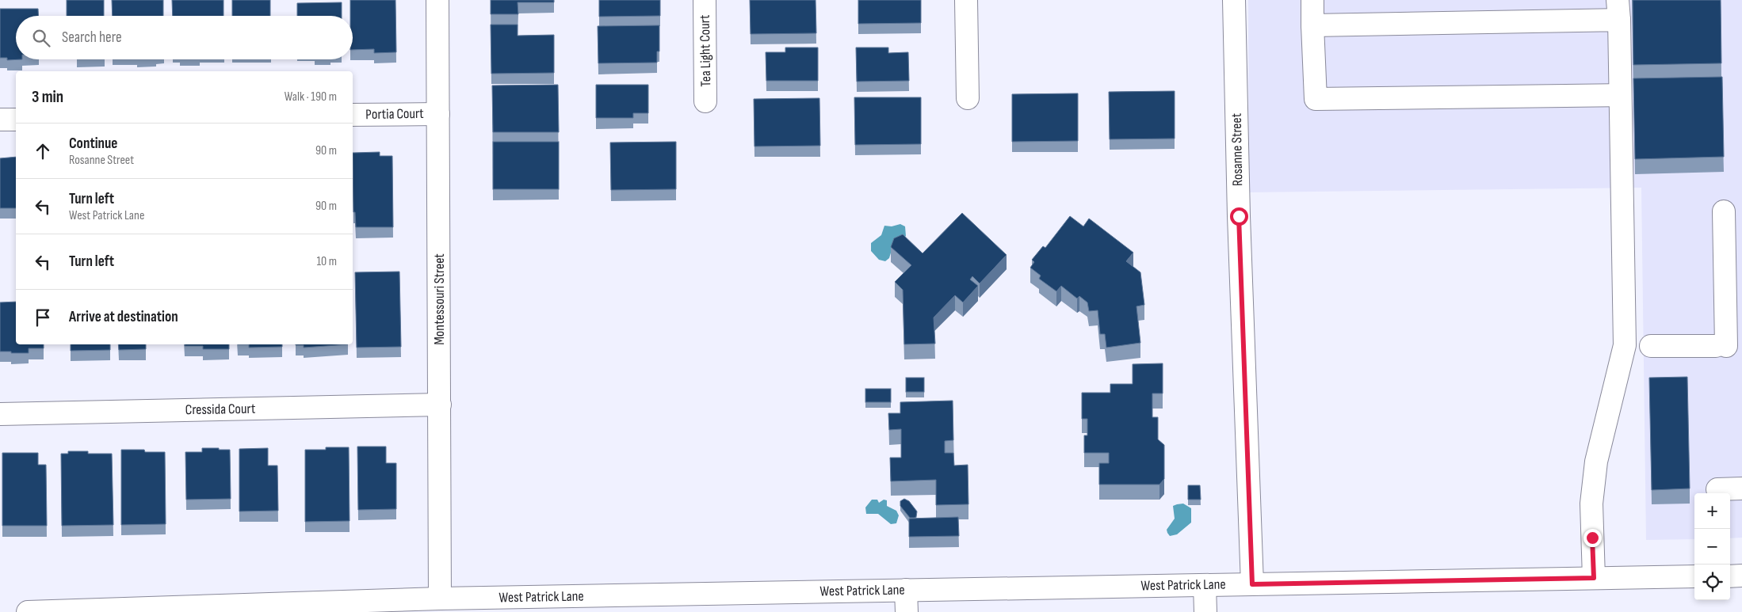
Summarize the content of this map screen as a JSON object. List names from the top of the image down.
{
  "streets": {
    "street": [
      "Tea Light Court",
      "Portia Court",
      "Rosanne Street",
      "Montessouri Street",
      "Cressida Court",
      "West Patrick Lane"
    ]
  },
  "crossings": [
    ["Portia Court", "Montessouri Street"],
    ["Rosanne Street", "West Patrick Lane"],
    ["Montessouri Street", "Cressida Court"],
    ["Montessouri Street", "West Patrick Lane"]
  ],
  "page": {
    "search": "Search here",
    "heading": ["3 min", "Walk · 190 m"],
    "list": [
      ["Continue", "Rosanne Street", "90 m"],
      ["Turn left", "West Patrick Lane", "90 m"],
      ["Turn left", "10 m"],
      "Arrive at destination"
    ],
    "map_buttons": ["+", "−"]
  }
}
